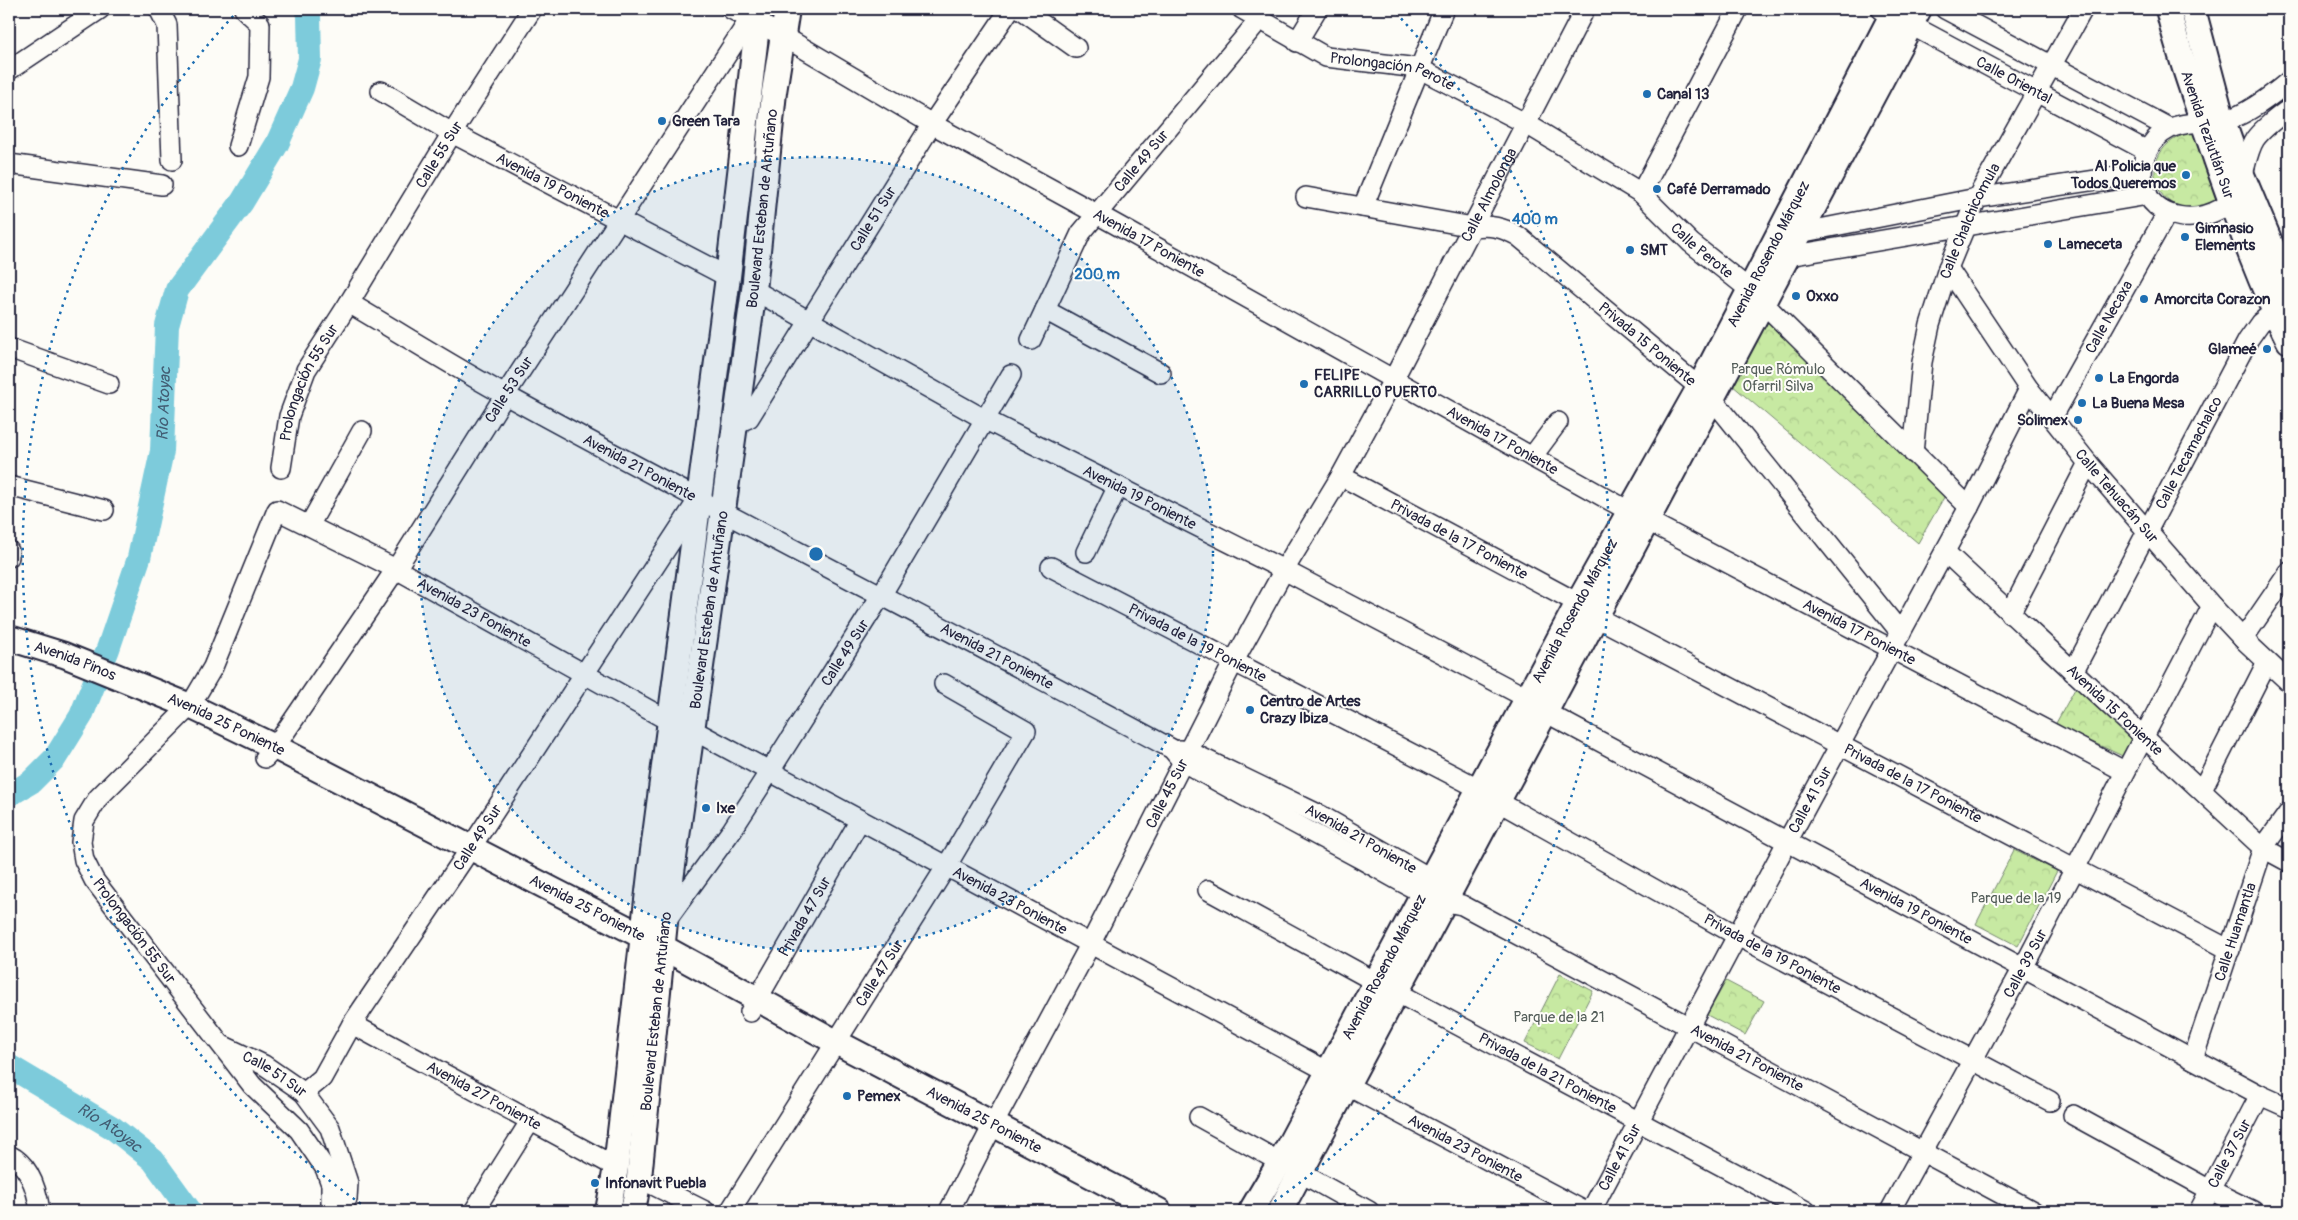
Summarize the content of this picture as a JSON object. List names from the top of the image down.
{
  "streets": {
    "main road": [
      "Avenida Teziutlán Sur",
      "Boulevard Esteban de Antuñano",
      "Avenida Rosendo Márquez",
      "Avenida Pinos",
      "Avenida 25 Poniente"
    ],
    "street": [
      "Prolongación Perote",
      "Calle Oriental",
      "Calle 55 Sur",
      "Calle 49 Sur",
      "Avenida 19 Poniente",
      "Calle Almolonga",
      "Calle 51 Sur",
      "Calle Chalchicomula",
      "Avenida 17 Poniente",
      "Calle Perote",
      "Calle Necaxa",
      "Privada 15 Poniente",
      "Prolongación 55 Sur",
      "Calle 53 Sur",
      "Calle Tecamachalco",
      "Avenida 21 Poniente",
      "Calle Tehuacán Sur",
      "Privada de la 17 Poniente",
      "Avenida 23 Poniente",
      "Privada de la 19 Poniente",
      "Avenida 15 Poniente",
      "Calle 45 Sur",
      "Calle 41 Sur",
      "Privada 47 Sur",
      "Calle Huamantla",
      "Calle 39 Sur",
      "Calle 47 Sur",
      "Privada de la 21 Poniente",
      "Avenida 27 Poniente",
      "Calle 37 Sur"
    ]
  },
  "crossings": [
    ["Prolongación Perote", "Calle 49 Sur"],
    ["Prolongación Perote", "Calle Almolonga"],
    ["Prolongación Perote", "Calle Perote"],
    ["Calle Oriental", "Avenida Teziutlán Sur"],
    ["Calle Oriental", "Calle Chalchicomula"],
    ["Calle Oriental", "Avenida Rosendo Márquez"],
    ["Calle Oriental", "Calle Necaxa"],
    ["Avenida Teziutlán Sur", "Calle Necaxa"],
    ["Avenida Teziutlán Sur", "Calle Tecamachalco"],
    ["Calle 55 Sur", "Avenida 19 Poniente"],
    ["Calle 55 Sur", "Prolongación 55 Sur"],
    ["Calle 55 Sur", "Avenida 21 Poniente"],
    ["Calle 49 Sur", "Avenida 19 Poniente"],
    ["Calle 49 Sur", "Boulevard Esteban de Antuñano"],
    ["Calle 49 Sur", "Calle 51 Sur"],
    ["Calle 49 Sur", "Avenida 17 Poniente"],
    ["Calle 49 Sur", "Avenida 21 Poniente"],
    ["Calle 49 Sur", "Avenida 23 Poniente"],
    ["Calle 49 Sur", "Avenida 25 Poniente"],
    ["Calle 49 Sur", "Avenida 27 Poniente"],
    ["Avenida 19 Poniente", "Boulevard Esteban de Antuñano"],
    ["Avenida 19 Poniente", "Calle 51 Sur"],
    ["Avenida 19 Poniente", "Avenida Rosendo Márquez"],
    ["Avenida 19 Poniente", "Calle 53 Sur"],
    ["Avenida 19 Poniente", "Calle 45 Sur"],
    ["Avenida 19 Poniente", "Calle 41 Sur"],
    ["Avenida 19 Poniente", "Calle Huamantla"],
    ["Avenida 19 Poniente", "Calle 39 Sur"],
    ["Avenida 19 Poniente", "Calle 37 Sur"],
    ["Calle Almolonga", "Avenida 17 Poniente"],
    ["Calle Almolonga", "Calle Perote"],
    ["Calle Almolonga", "Privada 15 Poniente"],
    ["Calle Almolonga", "Calle 45 Sur"],
    ["Boulevard Esteban de Antuñano", "Calle 51 Sur"],
    ["Boulevard Esteban de Antuñano", "Avenida 17 Poniente"],
    ["Boulevard Esteban de Antuñano", "Calle 53 Sur"],
    ["Boulevard Esteban de Antuñano", "Avenida 21 Poniente"],
    ["Boulevard Esteban de Antuñano", "Avenida 23 Poniente"],
    ["Boulevard Esteban de Antuñano", "Avenida 25 Poniente"],
    ["Boulevard Esteban de Antuñano", "Avenida 27 Poniente"],
    ["Calle 51 Sur", "Avenida 17 Poniente"],
    ["Calle 51 Sur", "Prolongación 55 Sur"],
    ["Calle 51 Sur", "Avenida 27 Poniente"],
    ["Calle Chalchicomula", "Calle Perote"],
    ["Calle Chalchicomula", "Calle Tehuacán Sur"],
    ["Avenida 17 Poniente", "Avenida Rosendo Márquez"],
    ["Avenida 17 Poniente", "Calle 53 Sur"],
    ["Avenida 17 Poniente", "Calle 45 Sur"],
    ["Avenida 17 Poniente", "Calle 41 Sur"],
    ["Avenida 17 Poniente", "Calle 39 Sur"],
    ["Calle Perote", "Avenida Rosendo Márquez"],
    ["Calle Perote", "Calle 41 Sur"],
    ["Avenida Rosendo Márquez", "Privada 15 Poniente"],
    ["Avenida Rosendo Márquez", "Avenida 21 Poniente"],
    ["Avenida Rosendo Márquez", "Privada de la 17 Poniente"],
    ["Avenida Rosendo Márquez", "Avenida 23 Poniente"],
    ["Avenida Rosendo Márquez", "Privada de la 19 Poniente"],
    ["Avenida Rosendo Márquez", "Privada de la 21 Poniente"],
    ["Calle Necaxa", "Calle Tehuacán Sur"],
    ["Privada 15 Poniente", "Calle 41 Sur"],
    ["Prolongación 55 Sur", "Avenida 21 Poniente"],
    ["Prolongación 55 Sur", "Avenida 23 Poniente"],
    ["Prolongación 55 Sur", "Avenida 25 Poniente"],
    ["Calle 53 Sur", "Avenida 21 Poniente"],
    ["Calle 53 Sur", "Avenida 23 Poniente"],
    ["Calle 53 Sur", "Avenida 25 Poniente"],
    ["Calle Tecamachalco", "Calle Tehuacán Sur"],
    ["Calle Tecamachalco", "Avenida 15 Poniente"],
    ["Avenida 21 Poniente", "Calle 45 Sur"],
    ["Avenida 21 Poniente", "Calle 41 Sur"],
    ["Avenida 21 Poniente", "Calle 39 Sur"],
    ["Calle Tehuacán Sur", "Calle 41 Sur"],
    ["Calle Tehuacán Sur", "Calle 39 Sur"],
    ["Privada de la 17 Poniente", "Calle 45 Sur"],
    ["Privada de la 17 Poniente", "Calle 41 Sur"],
    ["Privada de la 17 Poniente", "Calle Huamantla"],
    ["Privada de la 17 Poniente", "Calle 39 Sur"],
    ["Avenida 23 Poniente", "Calle 45 Sur"],
    ["Avenida 23 Poniente", "Privada 47 Sur"],
    ["Avenida 23 Poniente", "Calle 47 Sur"],
    ["Privada de la 19 Poniente", "Calle 45 Sur"],
    ["Privada de la 19 Poniente", "Calle 41 Sur"],
    ["Privada de la 19 Poniente", "Calle 39 Sur"],
    ["Avenida Pinos", "Avenida 25 Poniente"],
    ["Avenida 15 Poniente", "Calle 41 Sur"],
    ["Avenida 15 Poniente", "Calle Huamantla"],
    ["Avenida 15 Poniente", "Calle 39 Sur"],
    ["Avenida 25 Poniente", "Calle 45 Sur"],
    ["Avenida 25 Poniente", "Privada 47 Sur"],
    ["Avenida 25 Poniente", "Calle 47 Sur"],
    ["Calle 41 Sur", "Privada de la 21 Poniente"]
  ],
  "water": ["Río Atoyac"],
  "parks": ["Parque Rómulo Ofarril Silva", "Parque de la 19", "Parque de la 21"],
  "places": [
    "Canal 13",
    "Green Tara",
    "Al Policia que Todos Queremos",
    "Café Derramado",
    "Gimnasio Elements",
    "Lameceta",
    "SMT",
    "Oxxo",
    "Amorcita Corazon",
    "Glameé",
    "La Engorda",
    "FELIPE CARRILLO PUERTO",
    "La Buena Mesa",
    "Solimex",
    "Centro de Artes Crazy Ibiza",
    "Ixe",
    "Pemex",
    "Infonavit Puebla"
  ],
  "rings": ["400 m", "200 m"]
}
